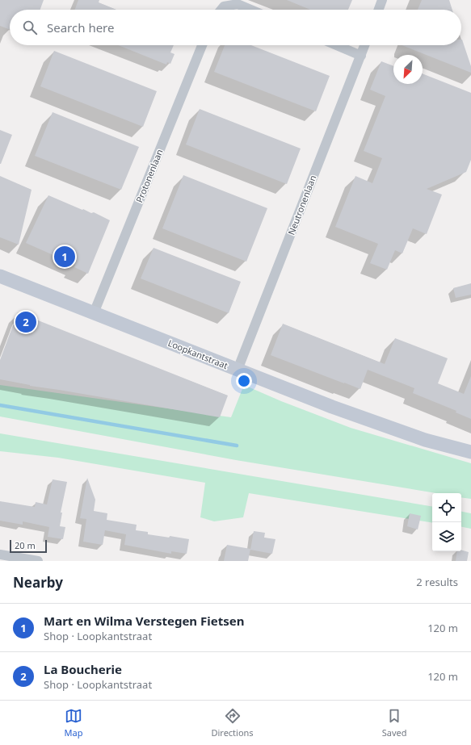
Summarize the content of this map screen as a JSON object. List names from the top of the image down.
{
  "streets": {
    "street": ["Protonenlaan", "Neutronenlaan", "Loopkantstraat"]
  },
  "crossings": [
    ["Protonenlaan", "Loopkantstraat"],
    ["Neutronenlaan", "Loopkantstraat"]
  ],
  "scale_bar": "20 m",
  "north": "bottom left",
  "page": {
    "search": "Search here",
    "pins": ["1", "2"],
    "scale": "20 m",
    "heading": ["Nearby", "2 results"],
    "list": [
      {
        "mark": "1",
        "name": "Mart en Wilma Verstegen Fietsen",
        "note": "Shop · Loopkantstraat",
        "value": "120 m"
      },
      {
        "mark": "2",
        "name": "La Boucherie",
        "note": "Shop · Loopkantstraat",
        "value": "120 m"
      }
    ],
    "nav": ["Map", "Directions", "Saved"]
  }
}
